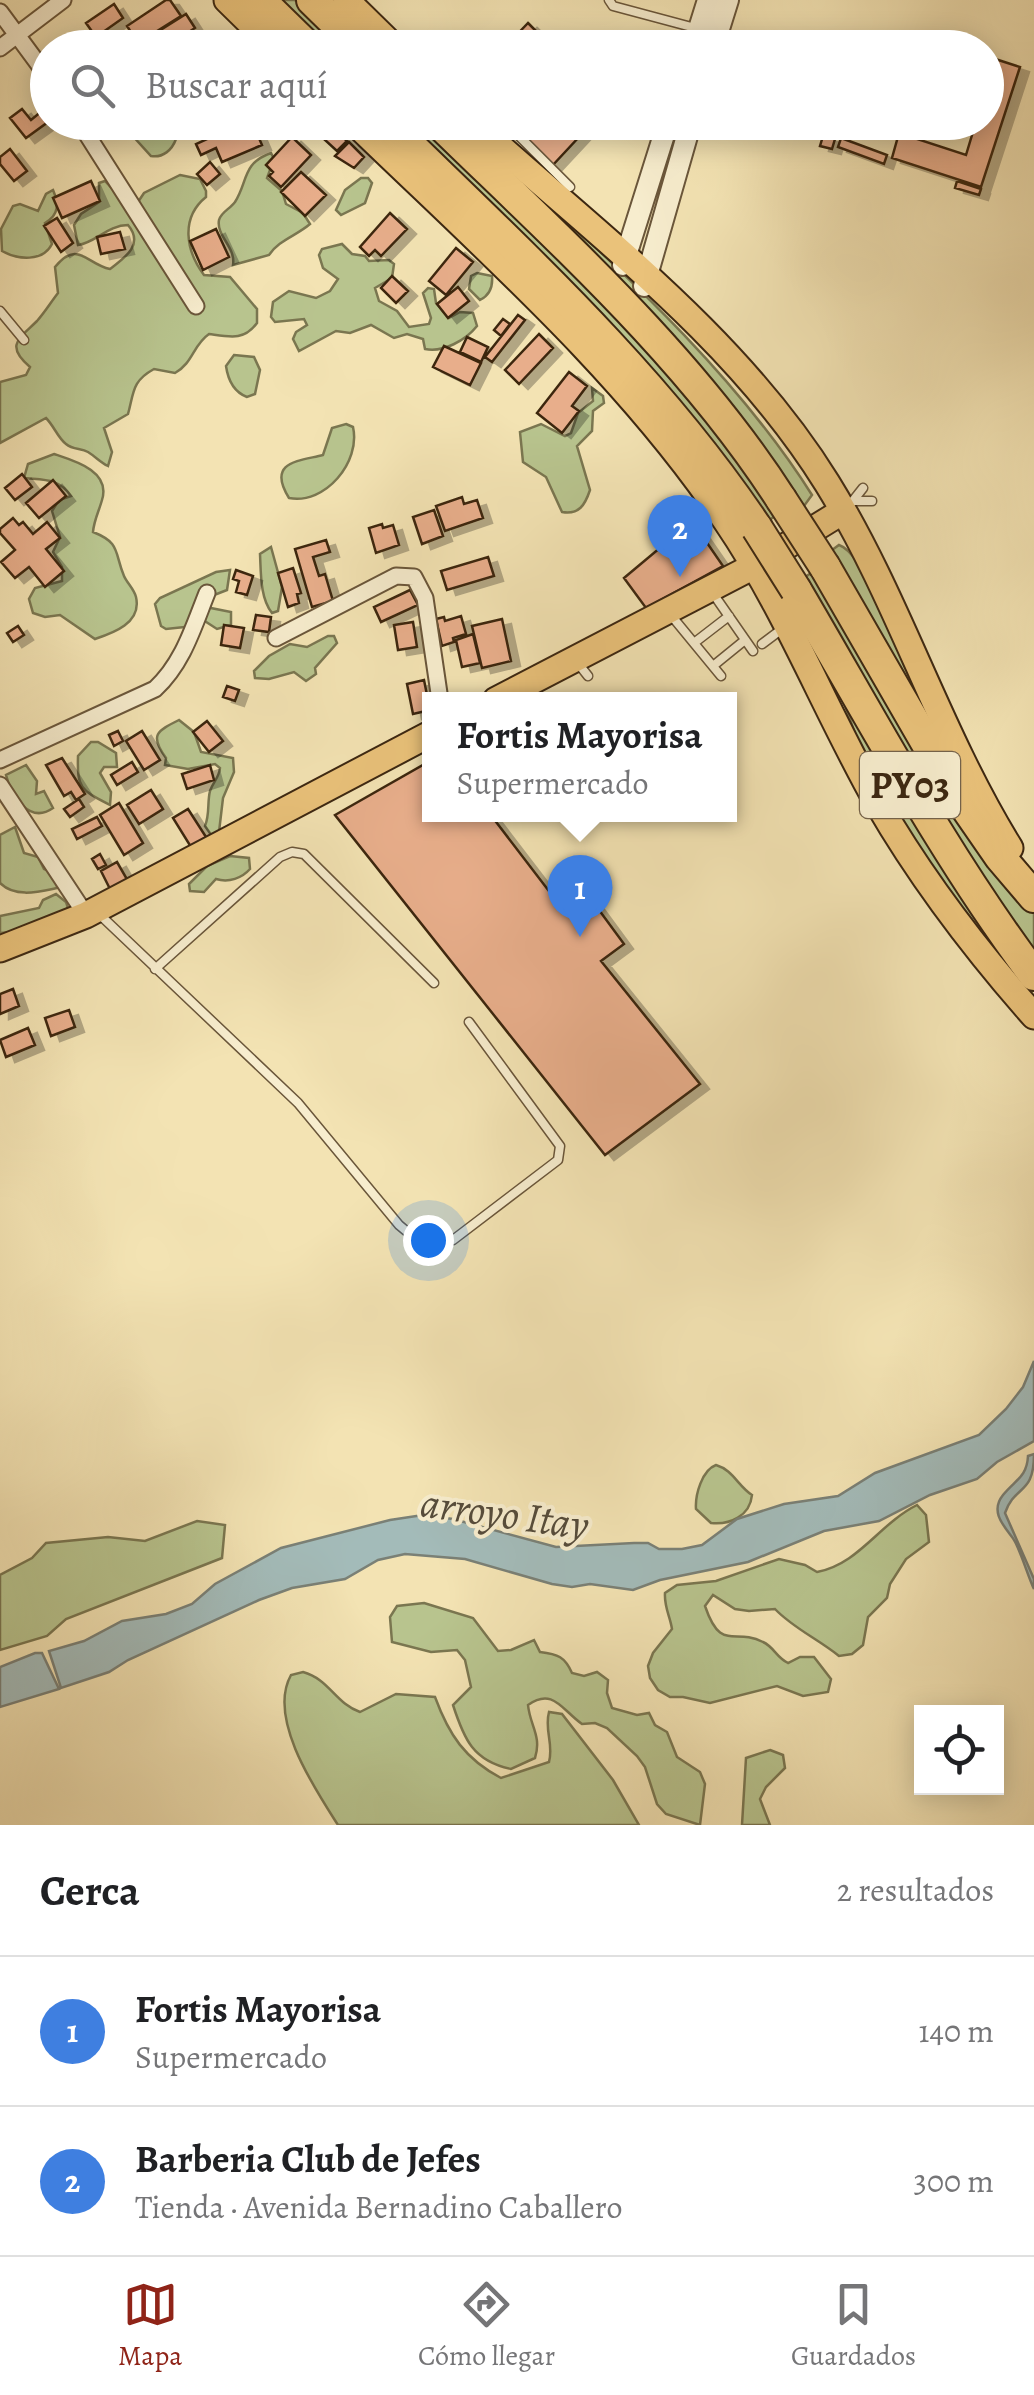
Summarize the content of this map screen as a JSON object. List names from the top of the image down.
{
  "streets": {
    "highway": ["PY03"]
  },
  "water": ["arroyo Itay"],
  "page": {
    "search": "Buscar aquí",
    "pins": ["2", "1"],
    "popup": ["Fortis Mayorisa", "Supermercado"],
    "heading": ["Cerca", "2 resultados"],
    "list": [
      {
        "mark": "1",
        "name": "Fortis Mayorisa",
        "note": "Supermercado",
        "value": "140 m"
      },
      {
        "mark": "2",
        "name": "Barberia Club de Jefes",
        "note": "Tienda · Avenida Bernadino Caballero",
        "value": "300 m"
      }
    ],
    "nav": ["Mapa", "Cómo llegar", "Guardados"]
  }
}
